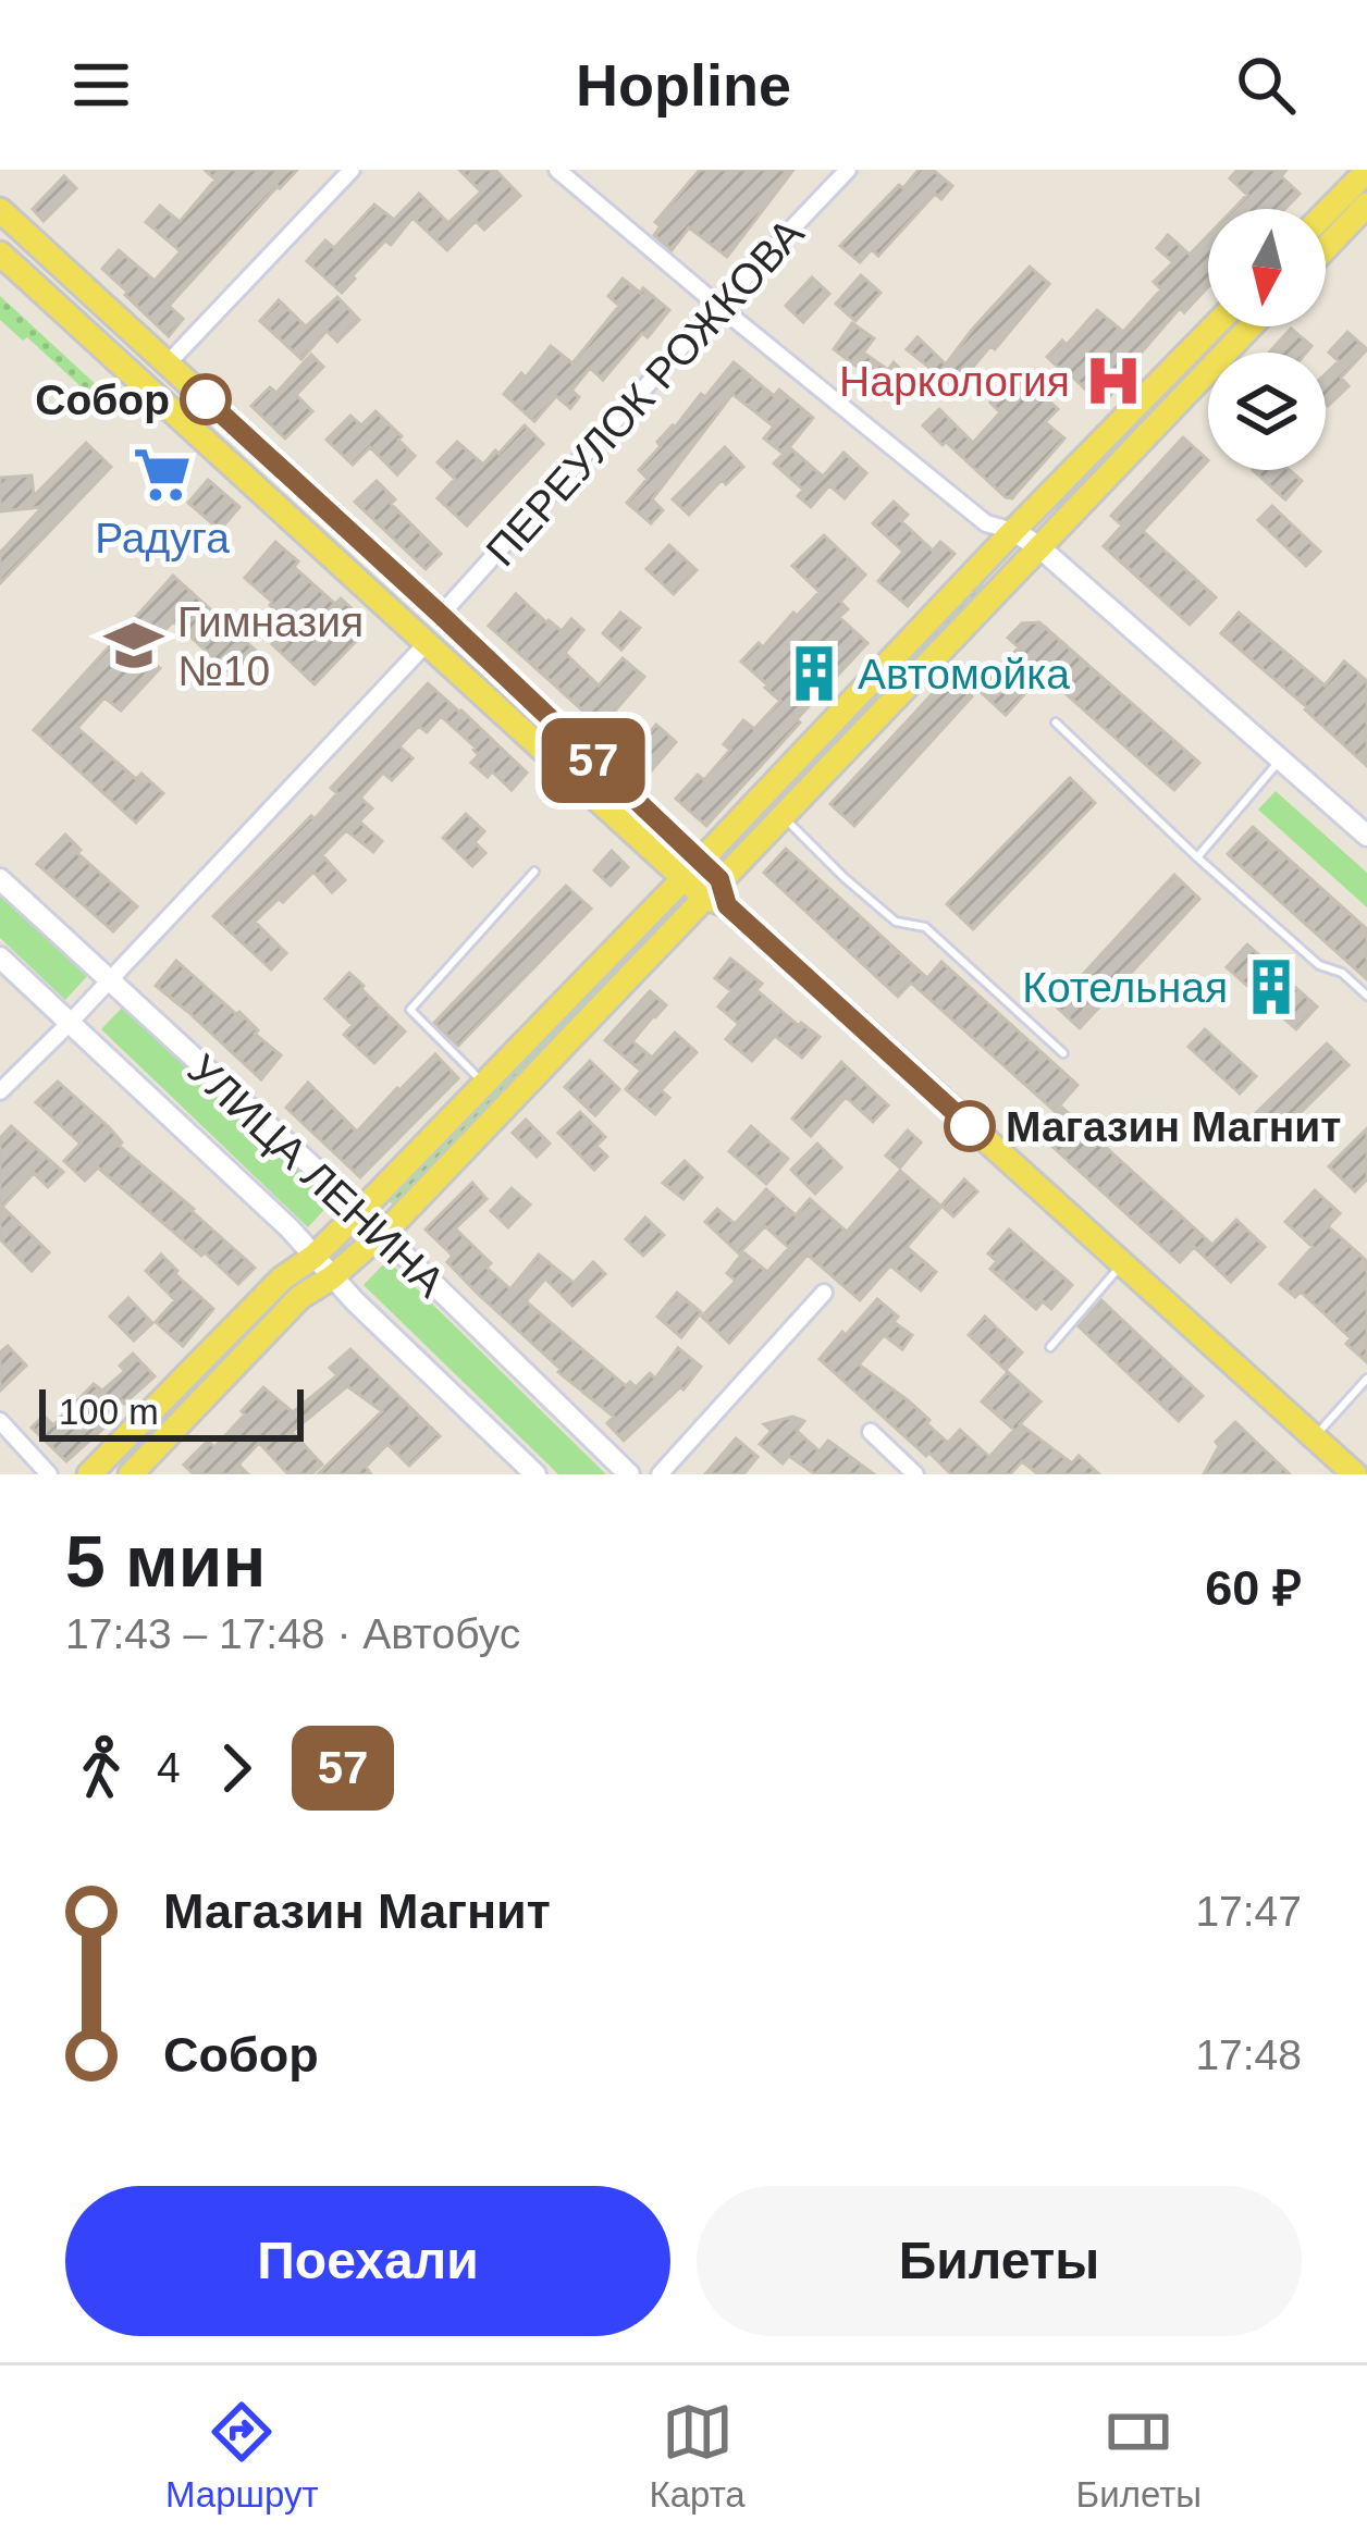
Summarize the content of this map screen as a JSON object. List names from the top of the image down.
{
  "streets": {
    "main road": ["УЛИЦА ЛЕНИНА"],
    "street": ["ПЕРЕУЛОК РОЖКОВА"]
  },
  "places": {
    "hospital": ["Наркология"],
    "other": ["Собор", "Магазин Магнит"],
    "supermarket": ["Радуга"],
    "school or university": ["Гимназия №10"],
    "building": ["Автомойка", "Котельная"]
  },
  "lines": ["bus line 57"],
  "scale_bar": "100 m",
  "north": "bottom",
  "page": {
    "header": "Hopline",
    "on_map": "57",
    "scale": "100 m",
    "heading": ["5 мин", "17:43 – 17:48 · Автобус", "60 ₽"],
    "legs": ["4", "57"],
    "list": [
      {
        "name": "Магазин Магнит",
        "value": "17:47"
      },
      {
        "name": "Собор",
        "value": "17:48"
      }
    ],
    "buttons": ["Поехали", "Билеты"],
    "tabs": ["Маршрут", "Карта", "Билеты"]
  }
}
